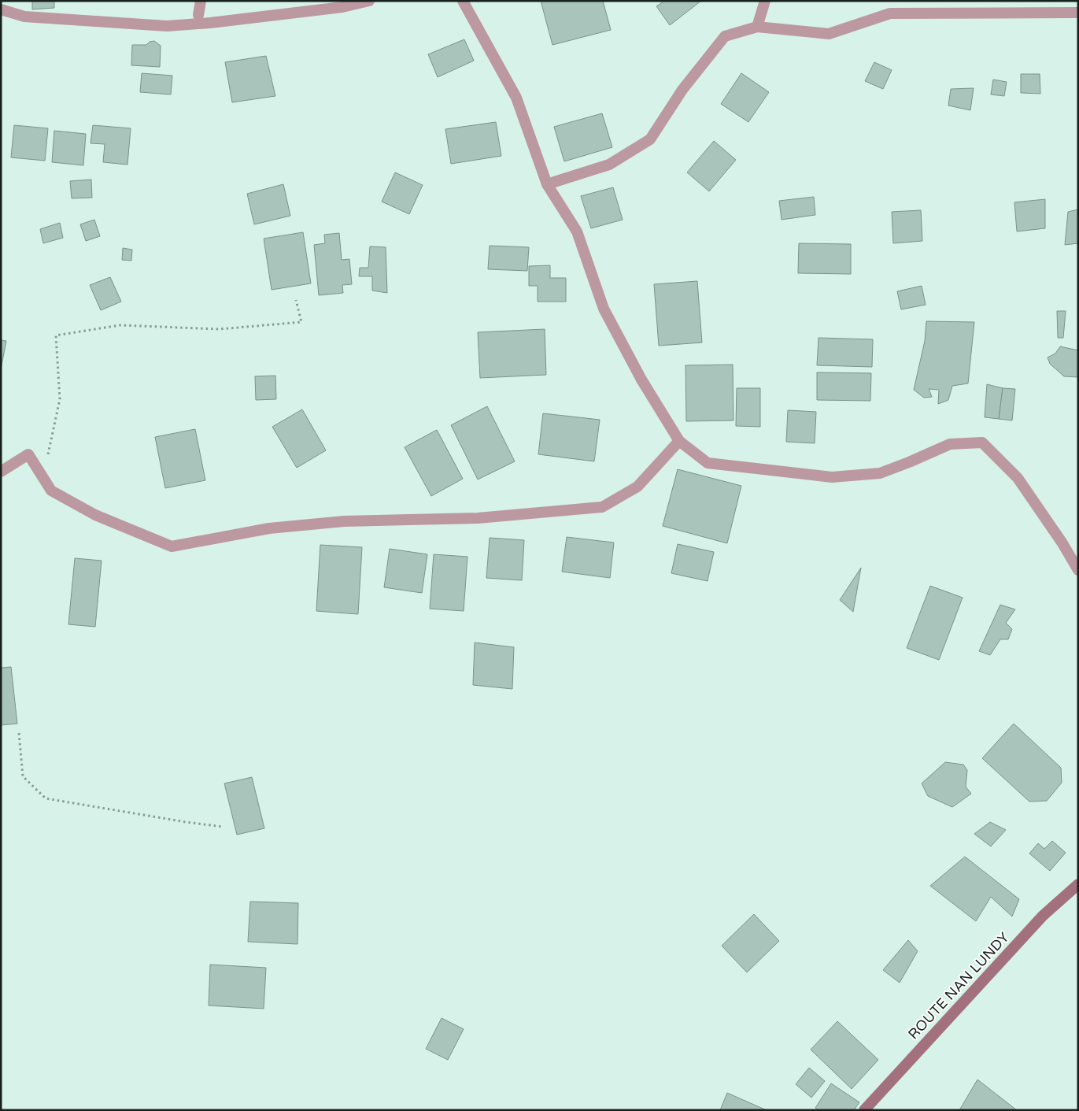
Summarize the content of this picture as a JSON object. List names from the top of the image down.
{
  "streets": {
    "main road": ["ROUTE NAN LUNDY"]
  }
}
